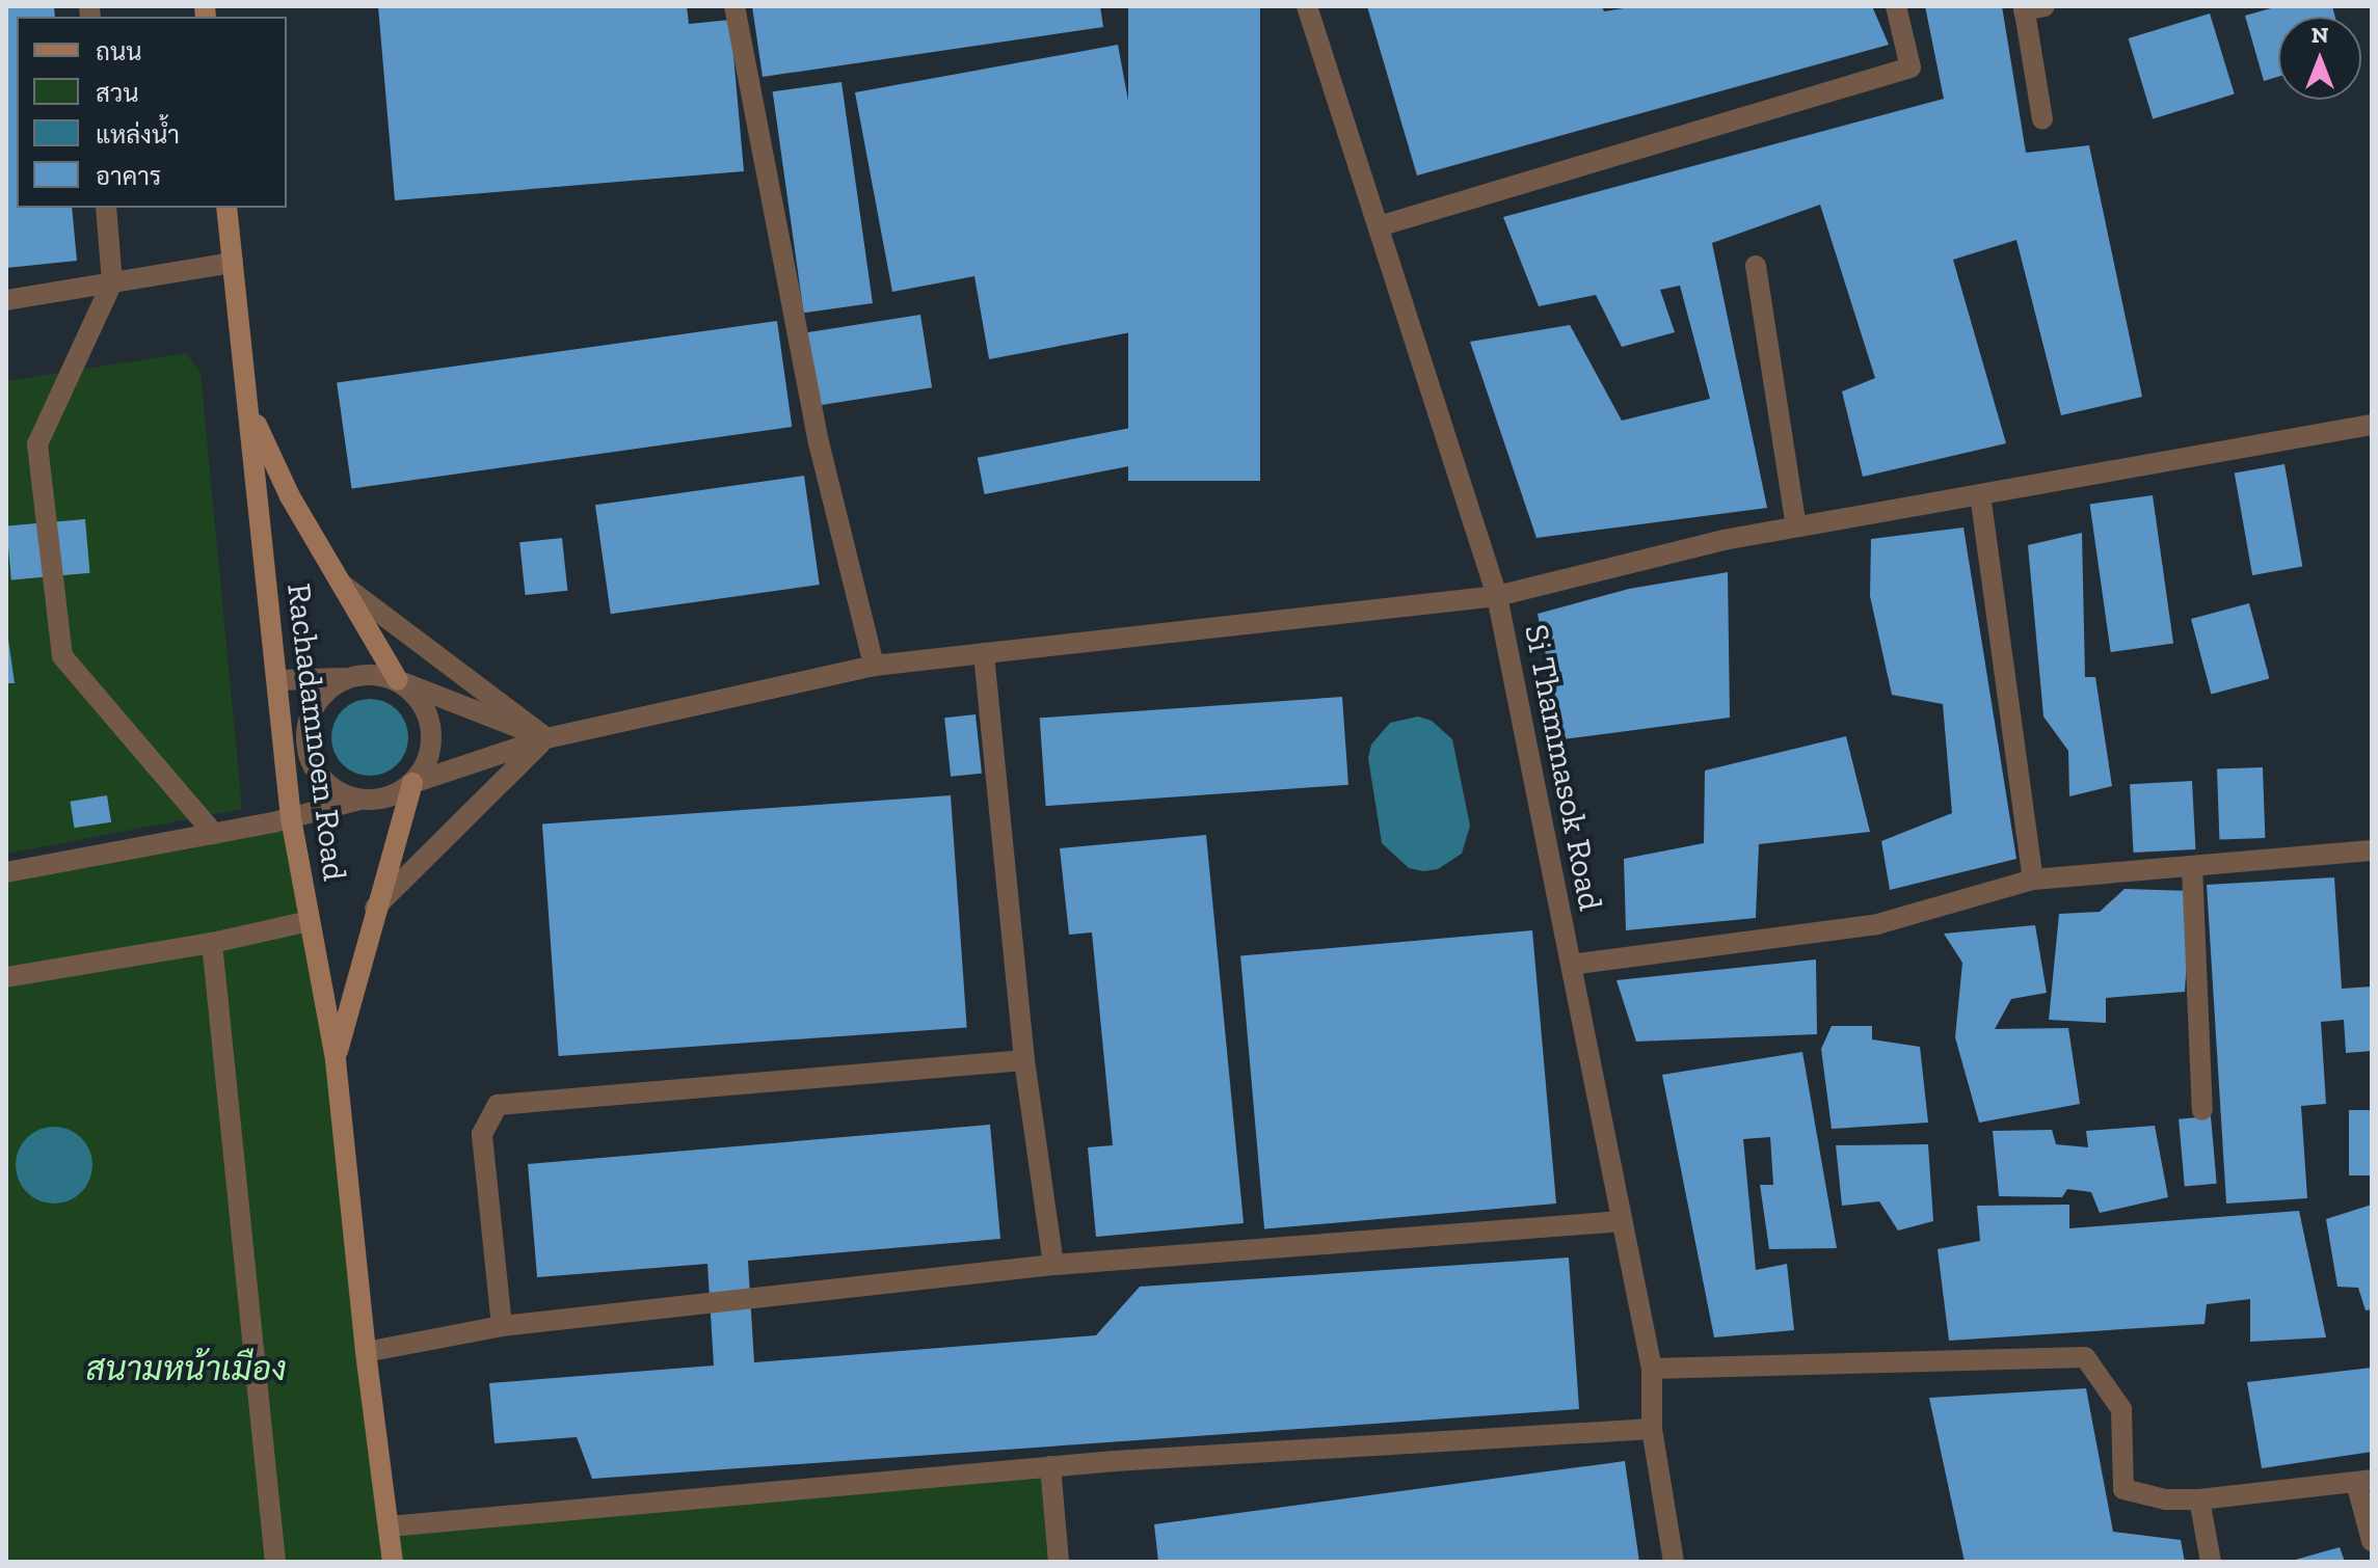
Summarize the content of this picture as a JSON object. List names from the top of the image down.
{
  "streets": {
    "main road": ["Rachadamnoen Road"],
    "street": ["Si Thammasok Road"]
  },
  "parks": ["สนามหน้าเมือง"],
  "legend": [
    "ถนน",
    "สวน",
    "แหล่งน้ำ",
    "อาคาร"
  ],
  "north": "top"
}
